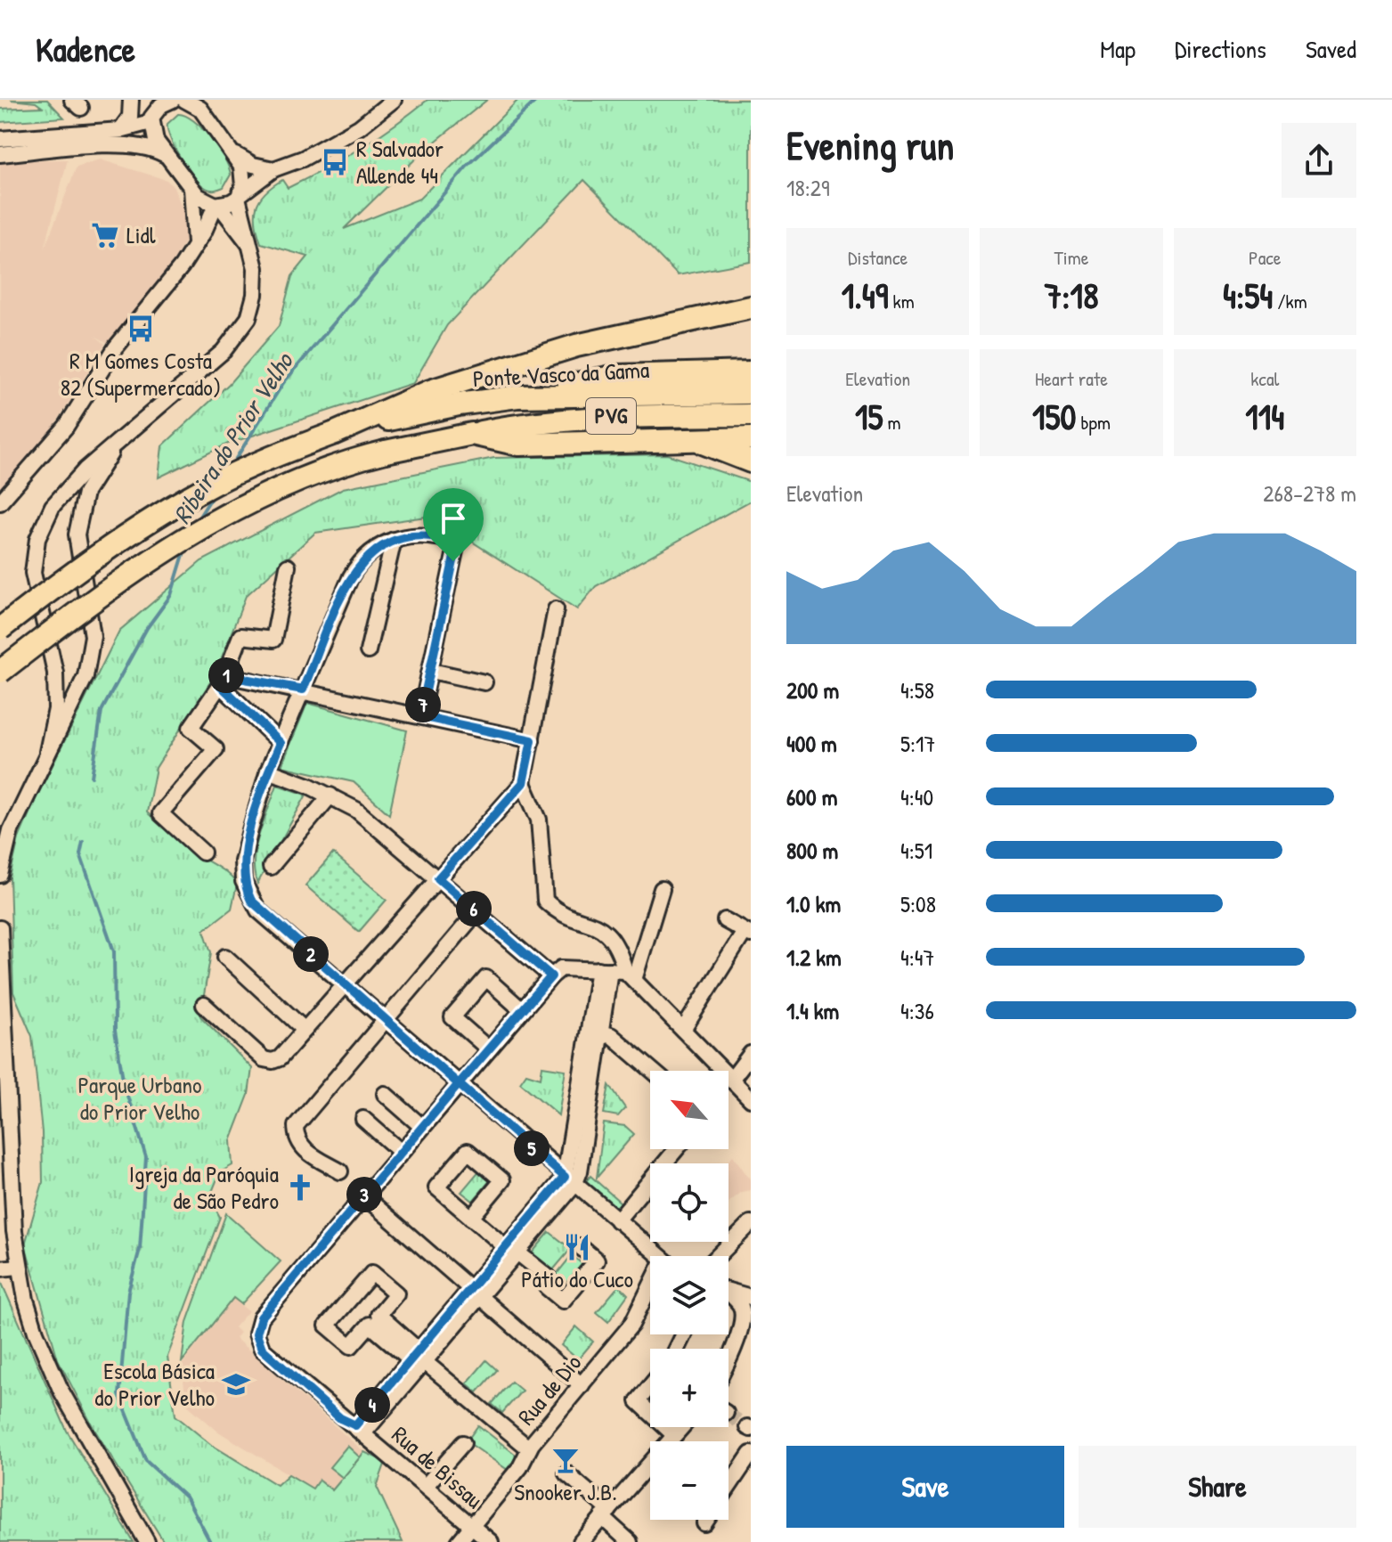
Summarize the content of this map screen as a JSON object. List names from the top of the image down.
{
  "streets": {
    "highway": ["Ponte Vasco da Gama", "PVG"],
    "street": ["Rua de Dio", "Rua de Bissau"]
  },
  "crossings": [
    ["Rua de Dio", "Rua de Bissau"]
  ],
  "water": ["Ribeira do Prior Velho"],
  "parks": ["Parque Urbano do Prior Velho"],
  "places": {
    "bus stop": ["R Salvador Allende 44", "R M Gomes Costa 82 (Supermercado)"],
    "supermarket": ["Lidl"],
    "church": ["Igreja da Paróquia de São Pedro"],
    "restaurant": ["Pátio do Cuco"],
    "school or university": ["Escola Básica do Prior Velho"],
    "bar": ["Snooker J.B."]
  },
  "north": "top left",
  "page": {
    "header": "Kadence",
    "nav": ["Map", "Directions", "Saved"],
    "heading": ["Evening run", "18:29"],
    "stats": [
      ["Distance", "1.49 km"],
      ["Time", "7:18"],
      ["Pace", "4:54 /km"],
      ["Elevation", "15 m"],
      ["Heart rate", "150 bpm"],
      ["kcal", "114"]
    ],
    "chart": ["Elevation", "268–278 m"],
    "pins": [
      "1",
      "7",
      "6",
      "2",
      "5",
      "3",
      "4"
    ],
    "list": [
      {
        "name": "200 m",
        "note": "4:58"
      },
      {
        "name": "400 m",
        "note": "5:17"
      },
      {
        "name": "600 m",
        "note": "4:40"
      },
      {
        "name": "800 m",
        "note": "4:51"
      },
      {
        "name": "1.0 km",
        "note": "5:08"
      },
      {
        "name": "1.2 km",
        "note": "4:47"
      },
      {
        "name": "1.4 km",
        "note": "4:36"
      }
    ],
    "map_buttons": ["+", "−"],
    "buttons": ["Save", "Share"]
  }
}
